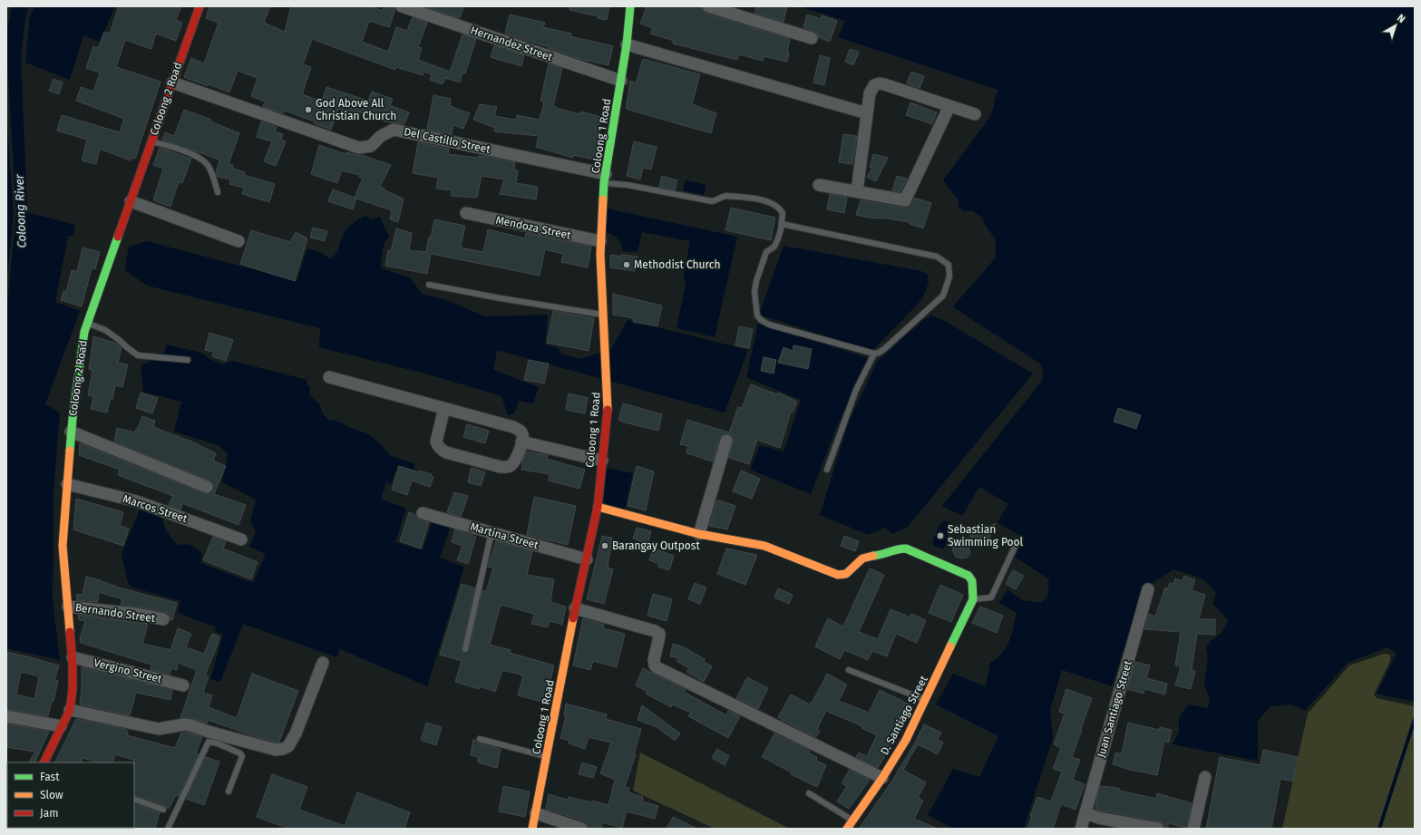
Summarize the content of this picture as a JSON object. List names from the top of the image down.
{
  "streets": {
    "street": [
      "Hernandez Street",
      "Coloong 2 Road",
      "Coloong 1 Road",
      "Del Castillo Street",
      "Mendoza Street",
      "Marcos Street",
      "Martina Street",
      "Bernando Street",
      "Vergino Street",
      "Juan Santiago Street",
      "D. Santiago Street"
    ]
  },
  "crossings": [
    ["Hernandez Street", "Coloong 1 Road"],
    ["Coloong 2 Road", "Del Castillo Street"],
    ["Coloong 2 Road", "Marcos Street"],
    ["Coloong 2 Road", "Bernando Street"],
    ["Coloong 2 Road", "Vergino Street"],
    ["Coloong 1 Road", "Del Castillo Street"],
    ["Coloong 1 Road", "Mendoza Street"],
    ["Coloong 1 Road", "Martina Street"]
  ],
  "water": ["Coloong River"],
  "places": [
    "God Above All Christian Church",
    "Methodist Church",
    "Sebastian Swimming Pool",
    "Barangay Outpost"
  ],
  "legend": ["Fast", "Slow", "Jam"],
  "north": "top right"
}
